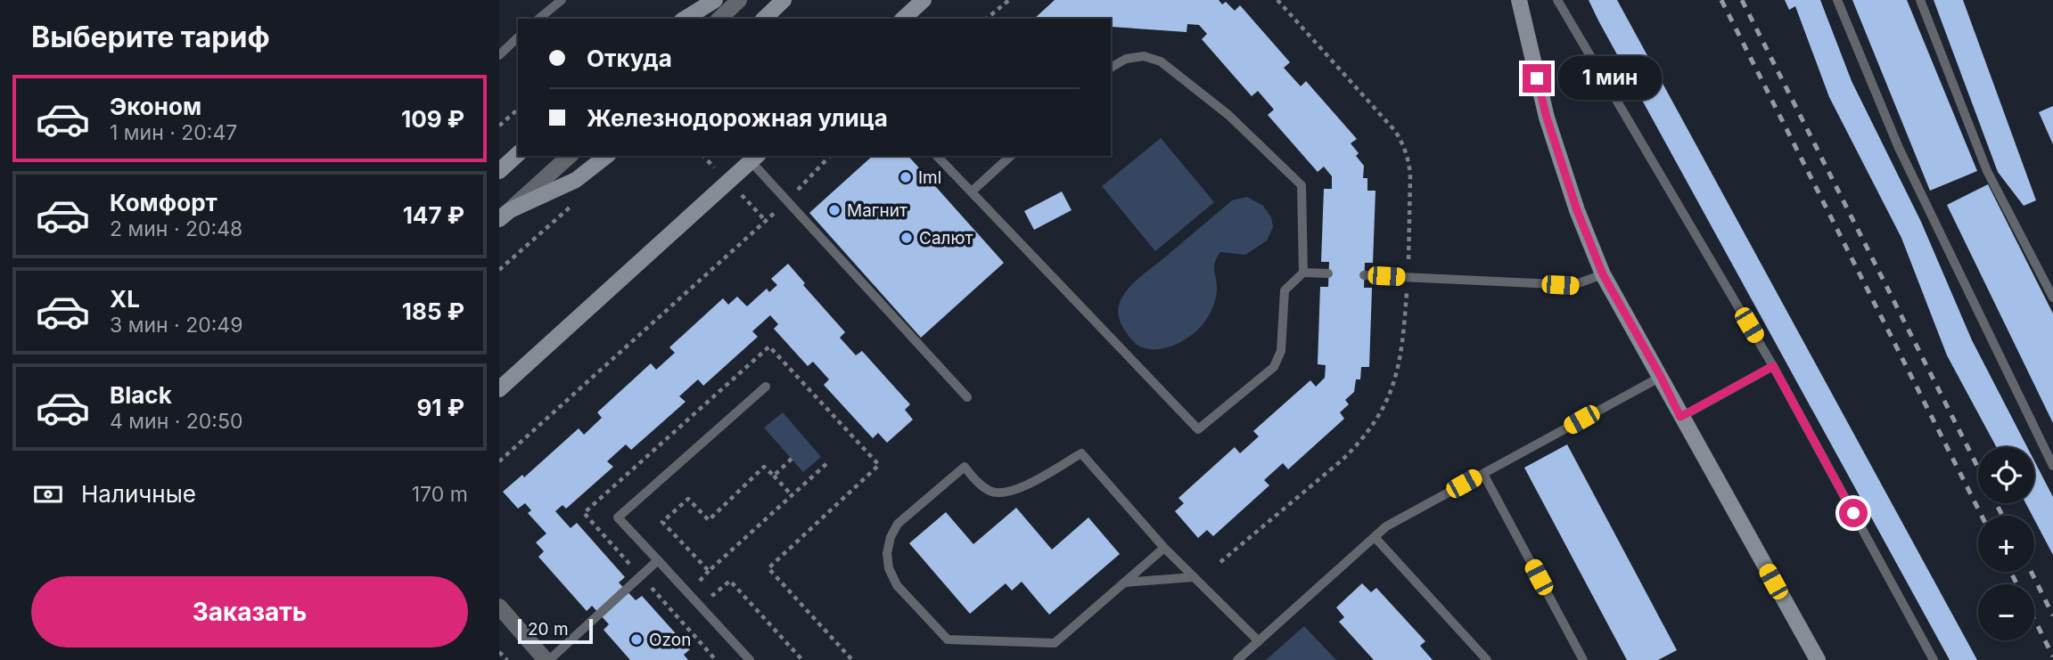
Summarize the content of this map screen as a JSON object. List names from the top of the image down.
{
  "places": [
    "Iml",
    "Магнит",
    "Салют",
    "Ozon"
  ],
  "scale_bar": "20 m",
  "page": {
    "heading": "Выберите тариф",
    "banner": ["Откуда", "Железнодорожная улица"],
    "bubble": "1 мин",
    "list": [
      {
        "name": "Эконом",
        "note": "1 мин · 20:47",
        "value": "109 ₽"
      },
      {
        "name": "Комфорт",
        "note": "2 мин · 20:48",
        "value": "147 ₽"
      },
      {
        "name": "XL",
        "note": "3 мин · 20:49",
        "value": "185 ₽"
      },
      {
        "name": "Black",
        "note": "4 мин · 20:50",
        "value": "91 ₽"
      }
    ],
    "map_buttons": ["+", "−"],
    "pay": ["Наличные", "170 m"],
    "buttons": "Заказать",
    "scale": "20 m"
  }
}
